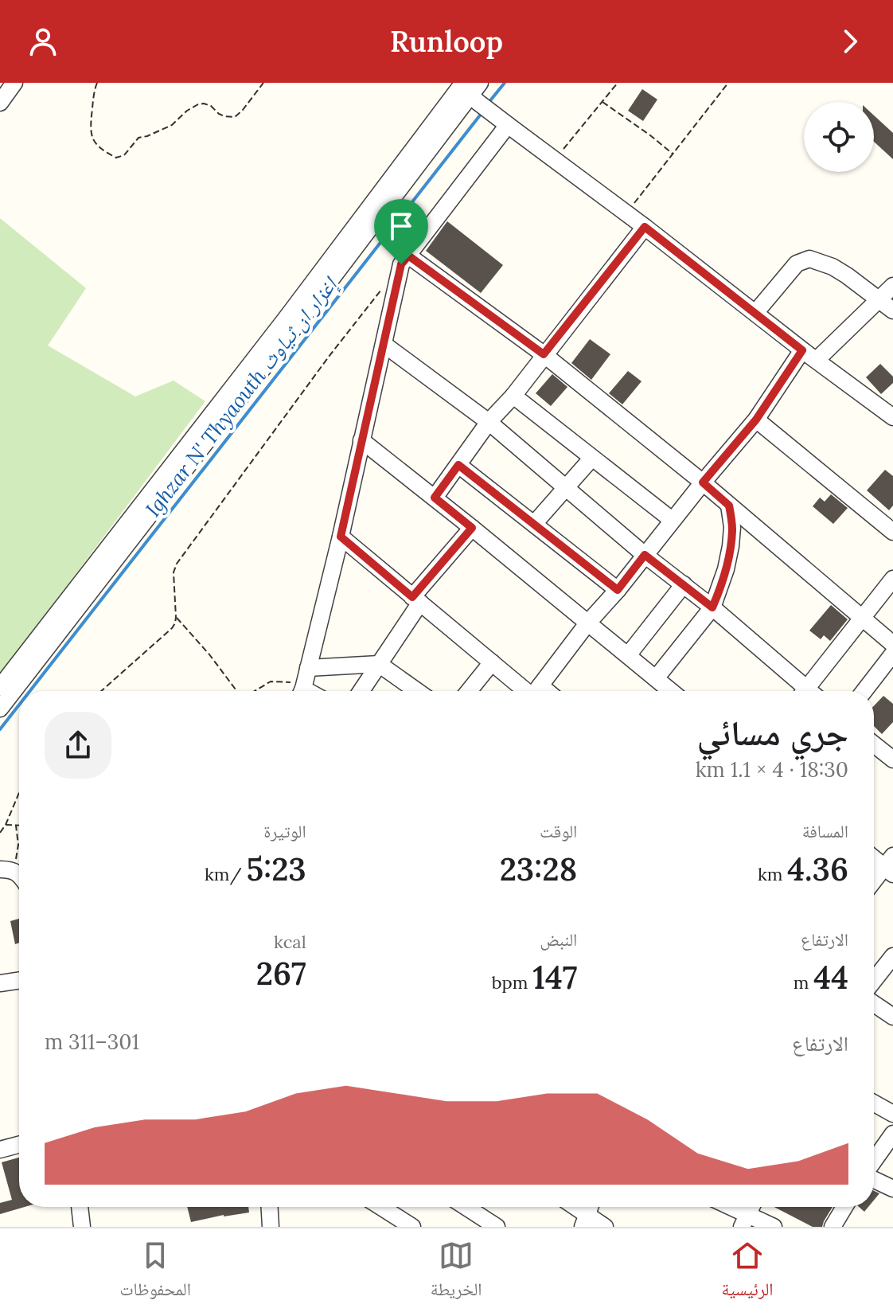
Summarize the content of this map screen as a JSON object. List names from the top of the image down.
{
  "water": ["Ighzar N' Thyaouth إغزار ان ثياوث"],
  "page": {
    "header": "Runloop",
    "heading": ["جري مسائي", "18:30 · 4 × 1.1 km"],
    "stats": [
      ["المسافة", "4.36 km"],
      ["الوقت", "23:28"],
      ["الوتيرة", "5:23 /km"],
      ["الارتفاع", "44 m"],
      ["النبض", "147 bpm"],
      ["kcal", "267"]
    ],
    "chart": ["الارتفاع", "301–311 m"],
    "tabs": ["الرئيسية", "الخريطة", "المحفوظات"]
  }
}
